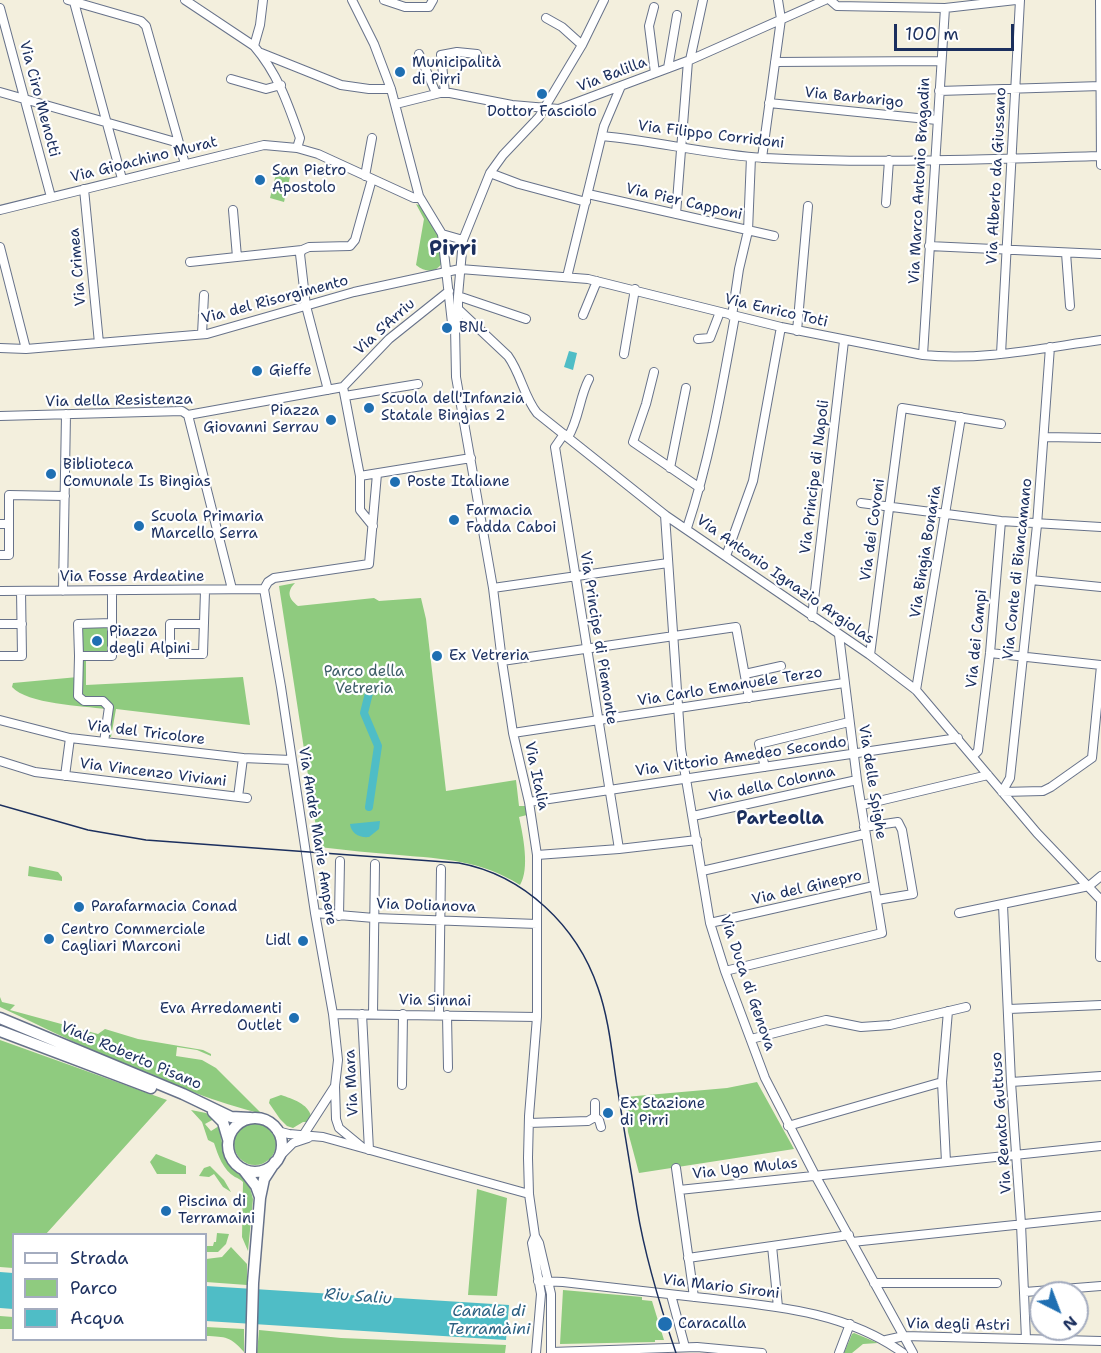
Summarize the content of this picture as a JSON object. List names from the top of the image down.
{
  "streets": {
    "main road": ["Viale Roberto Pisano"],
    "street": [
      "Via Balilla",
      "Via Barbarigo",
      "Via Ciro Menotti",
      "Via Filippo Corridoni",
      "Via Gioachino Murat",
      "Via Alberto da Giussano",
      "Via Marco Antonio Bragadin",
      "Via Pier Capponi",
      "Via Crimea",
      "Via del Risorgimento",
      "Via Enrico Toti",
      "Via S'Arriu",
      "Via della Resistenza",
      "Via Principe di Napoli",
      "Via dei Covoni",
      "Via Bingia Bonaria",
      "Via Conte di Biancamano",
      "Via Fosse Ardeatine",
      "Via Antonio Ignazio Argiolas",
      "Via Principe di Piemonte",
      "Via dei Campi",
      "Via Carlo Emanuele Terzo",
      "Via del Tricolore",
      "Via Vittorio Amedeo Secondo",
      "Via Vincenzo Viviani",
      "Via Italia",
      "Via delle Spighe",
      "Via della Colonna",
      "Via Andrè Marie Ampere",
      "Via del Ginepro",
      "Via Dolianova",
      "Via Duca di Genova",
      "Via Sinnai",
      "Via Mara",
      "Via Renato Guttuso",
      "Via Ugo Mulas",
      "Via Mario Sironi",
      "Via degli Astri"
    ]
  },
  "crossings": [
    ["Via Balilla", "Via Alberto da Giussano"],
    ["Via Balilla", "Via Marco Antonio Bragadin"],
    ["Via Barbarigo", "Via Marco Antonio Bragadin"],
    ["Via Ciro Menotti", "Via Gioachino Murat"],
    ["Via Filippo Corridoni", "Via Alberto da Giussano"],
    ["Via Filippo Corridoni", "Via Marco Antonio Bragadin"],
    ["Via Gioachino Murat", "Via Crimea"],
    ["Via Alberto da Giussano", "Via Enrico Toti"],
    ["Via Marco Antonio Bragadin", "Via Enrico Toti"],
    ["Via Crimea", "Via del Risorgimento"],
    ["Via del Risorgimento", "Via Enrico Toti"],
    ["Via Enrico Toti", "Via Principe di Napoli"],
    ["Via Enrico Toti", "Via Conte di Biancamano"],
    ["Via S'Arriu", "Via della Resistenza"],
    ["Via Principe di Napoli", "Via Antonio Ignazio Argiolas"],
    ["Via dei Covoni", "Via Bingia Bonaria"],
    ["Via dei Covoni", "Via Antonio Ignazio Argiolas"],
    ["Via Bingia Bonaria", "Via Antonio Ignazio Argiolas"],
    ["Via Conte di Biancamano", "Via Antonio Ignazio Argiolas"],
    ["Via Fosse Ardeatine", "Via Andrè Marie Ampere"],
    ["Via Antonio Ignazio Argiolas", "Via Principe di Piemonte"],
    ["Via Antonio Ignazio Argiolas", "Via dei Campi"],
    ["Via Antonio Ignazio Argiolas", "Via Vittorio Amedeo Secondo"],
    ["Via Antonio Ignazio Argiolas", "Via delle Spighe"],
    ["Via Antonio Ignazio Argiolas", "Via Duca di Genova"],
    ["Via Principe di Piemonte", "Via Carlo Emanuele Terzo"],
    ["Via Principe di Piemonte", "Via Vittorio Amedeo Secondo"],
    ["Via Carlo Emanuele Terzo", "Via Italia"],
    ["Via Carlo Emanuele Terzo", "Via delle Spighe"],
    ["Via Carlo Emanuele Terzo", "Via Duca di Genova"],
    ["Via del Tricolore", "Via Vincenzo Viviani"],
    ["Via del Tricolore", "Via Andrè Marie Ampere"],
    ["Via Vittorio Amedeo Secondo", "Via Italia"],
    ["Via Vittorio Amedeo Secondo", "Via delle Spighe"],
    ["Via Vittorio Amedeo Secondo", "Via Duca di Genova"],
    ["Via Italia", "Via Dolianova"],
    ["Via Italia", "Via Sinnai"],
    ["Via Italia", "Via Mario Sironi"],
    ["Via delle Spighe", "Via della Colonna"],
    ["Via delle Spighe", "Via del Ginepro"],
    ["Via delle Spighe", "Via Duca di Genova"],
    ["Via della Colonna", "Via Duca di Genova"],
    ["Via Andrè Marie Ampere", "Via Dolianova"],
    ["Via Andrè Marie Ampere", "Via Sinnai"],
    ["Via Andrè Marie Ampere", "Via Mara"],
    ["Via del Ginepro", "Via Duca di Genova"],
    ["Via Duca di Genova", "Via Ugo Mulas"],
    ["Via Duca di Genova", "Via degli Astri"],
    ["Via Sinnai", "Via Mara"],
    ["Via Renato Guttuso", "Via Ugo Mulas"],
    ["Via Renato Guttuso", "Via degli Astri"],
    ["Via Mario Sironi", "Via degli Astri"]
  ],
  "districts": ["Pirri", "Parteolla"],
  "water": ["Riu Saliu", "Canale di Terramàini"],
  "parks": ["Parco della Vetreria"],
  "places": [
    "Municipalità di Pirri",
    "Dottor Fasciolo",
    "San Pietro Apostolo",
    "BNL",
    "Gieffe",
    "Scuola dell'Infanzia Statale Bingias 2",
    "Piazza Giovanni Serrau",
    "Biblioteca Comunale Is Bingias",
    "Poste Italiane",
    "Farmacia Fadda Caboi",
    "Scuola Primaria Marcello Serra",
    "Piazza degli Alpini",
    "Ex Vetreria",
    "Parafarmacia Conad",
    "Centro Commerciale Cagliari Marconi",
    "Lidl",
    "Eva Arredamenti Outlet",
    "Ex Stazione di Pirri",
    "Piscina di Terramaini",
    "Caracalla"
  ],
  "legend": ["Strada", "Parco", "Acqua"],
  "scale_bar": "100 m",
  "north": "bottom right"
}
